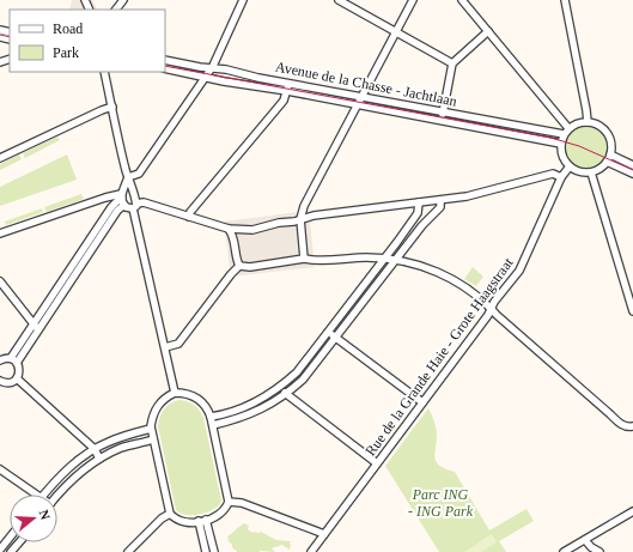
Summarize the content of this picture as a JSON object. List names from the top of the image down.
{
  "streets": {
    "street": ["Avenue de la Chasse - Jachtlaan", "Rue de la Grande Haie - Grote Haagstraat"]
  },
  "crossings": [
    ["Avenue de la Chasse - Jachtlaan", "Rue de la Grande Haie - Grote Haagstraat"]
  ],
  "parks": ["Parc ING - ING Park"],
  "legend": ["Road", "Park"],
  "north": "right"
}
